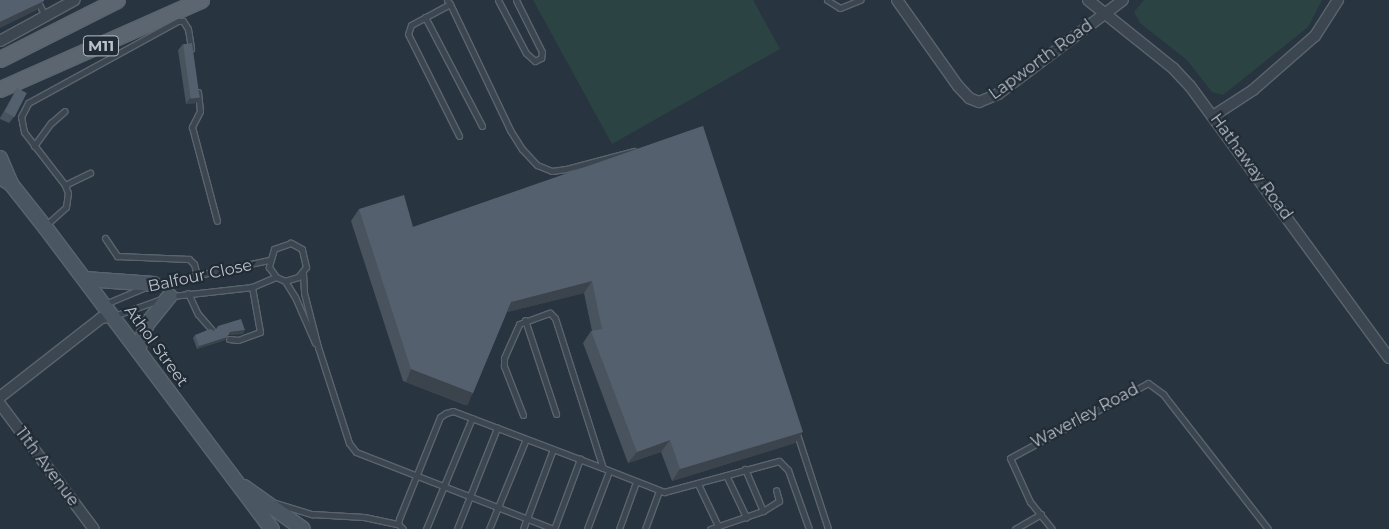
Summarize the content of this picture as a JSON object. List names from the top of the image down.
{
  "streets": {
    "main road": ["M11", "Athol Street"],
    "street": ["Lapworth Road", "Hathaway Road", "11th Avenue"],
    "lane": ["Balfour Close", "Waverley Road"]
  },
  "crossings": [
    ["Lapworth Road", "Hathaway Road"],
    ["Balfour Close", "Athol Street"]
  ]
}
